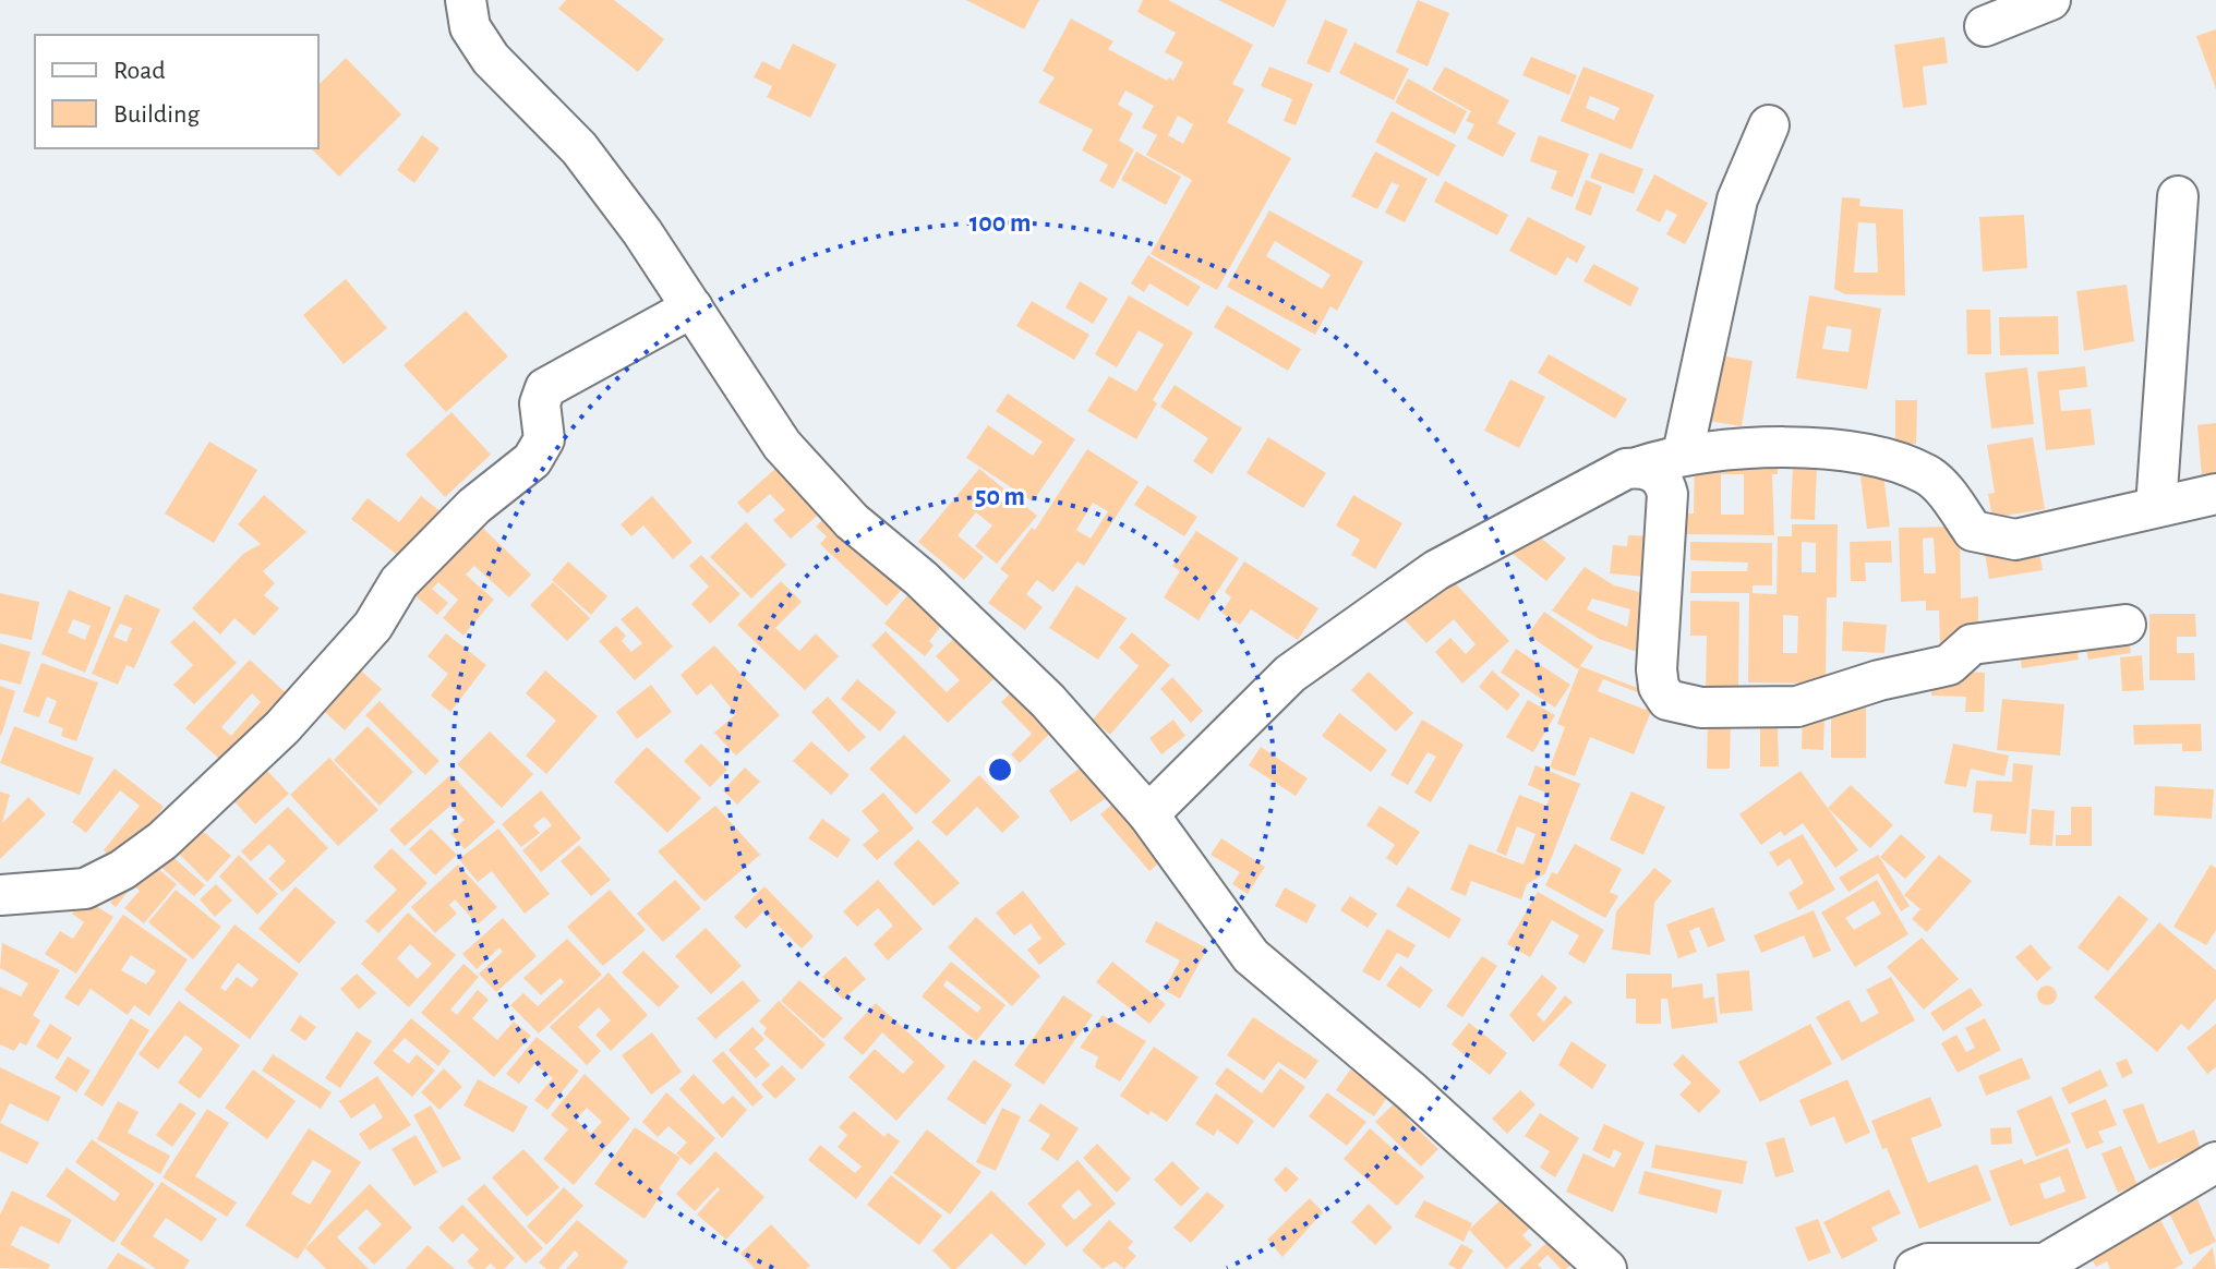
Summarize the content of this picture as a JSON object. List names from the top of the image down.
{
  "legend": ["Road", "Building"],
  "rings": ["100 m", "50 m"]
}
